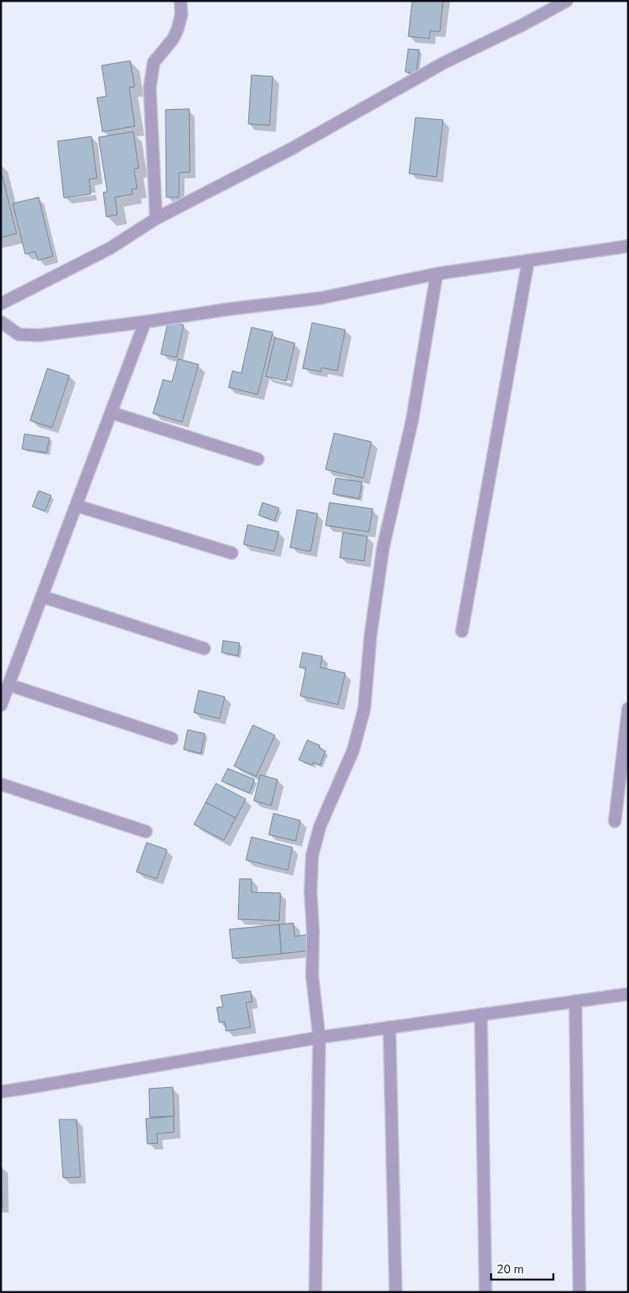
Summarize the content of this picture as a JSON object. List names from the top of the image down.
{
  "scale_bar": "20 m"
}
